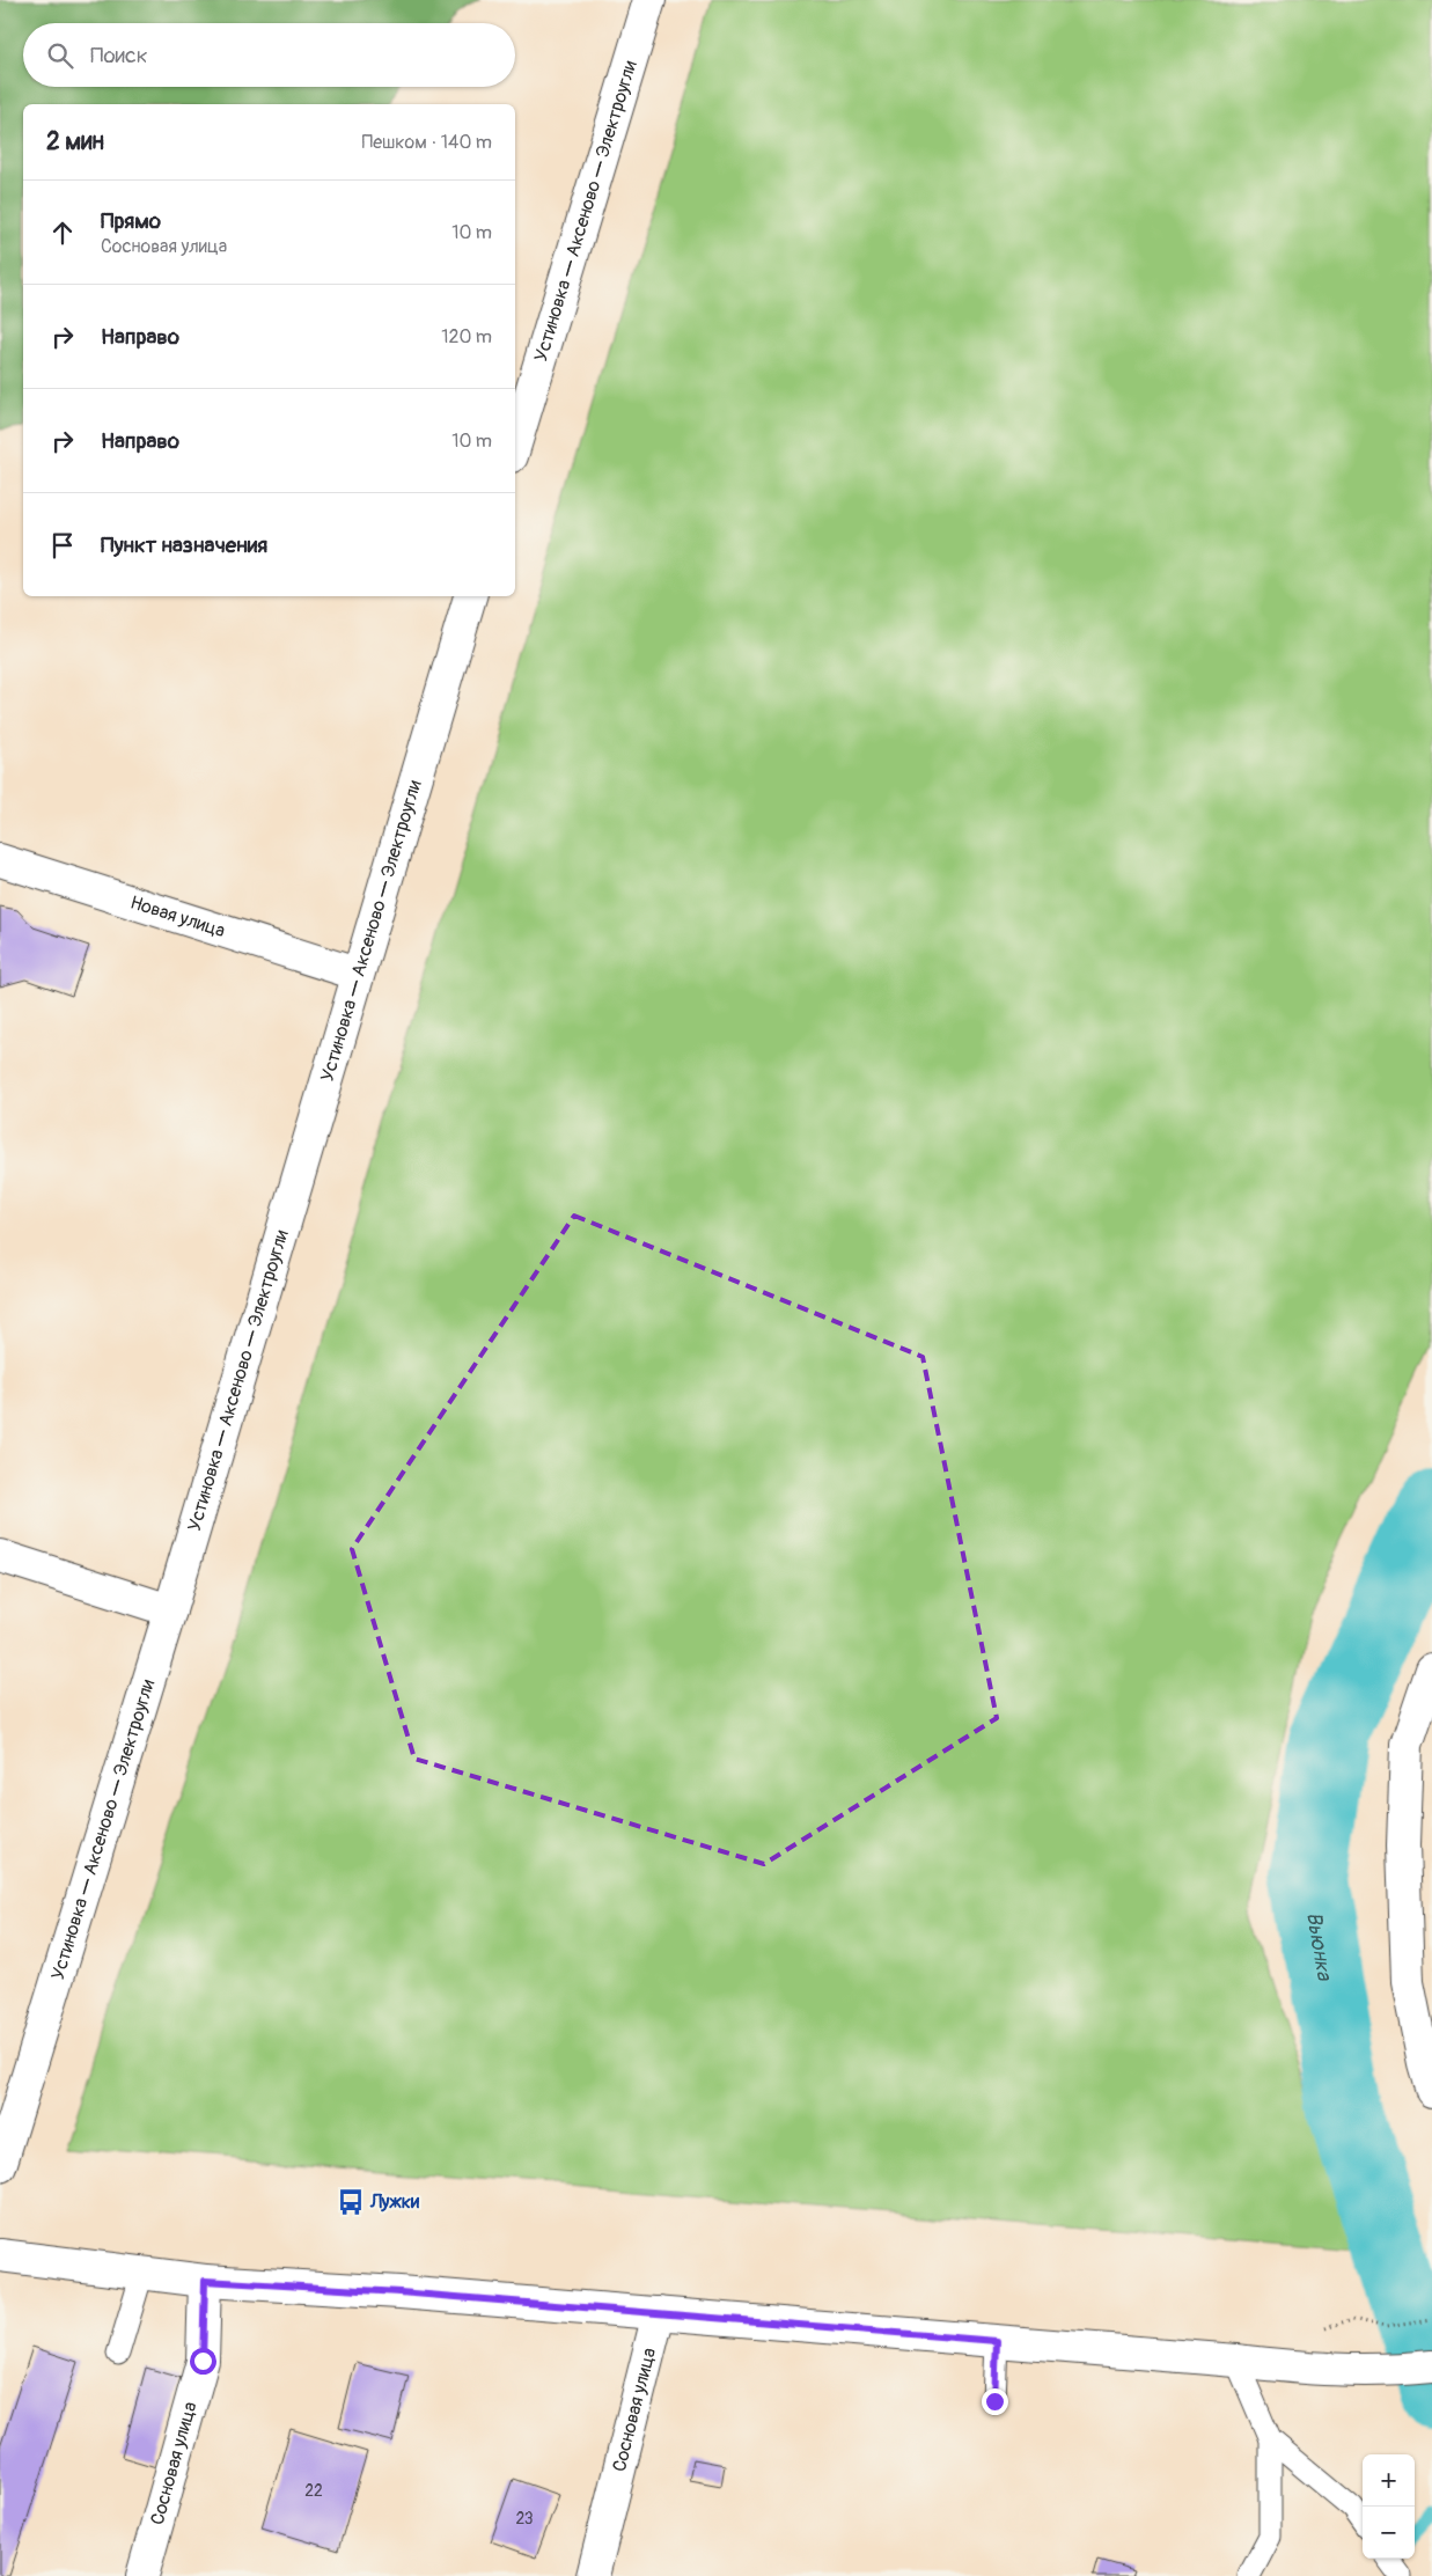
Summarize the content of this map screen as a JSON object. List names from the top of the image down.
{
  "streets": {
    "street": ["Устиновка — Аксеново — Электроугли", "Новая улица", "Сосновая улица"]
  },
  "crossings": [
    ["Устиновка — Аксеново — Электроугли", "Новая улица"]
  ],
  "water": ["Вьюнка"],
  "places": {
    "bus stop": ["Лужки"]
  },
  "house_numbers": ["22", "23"],
  "page": {
    "search": "Поиск",
    "heading": ["2 мин", "Пешком · 140 m"],
    "list": [
      ["Прямо", "Сосновая улица", "10 m"],
      ["Направо", "120 m"],
      ["Направо", "10 m"],
      "Пункт назначения"
    ],
    "map_buttons": ["+", "−"]
  }
}
